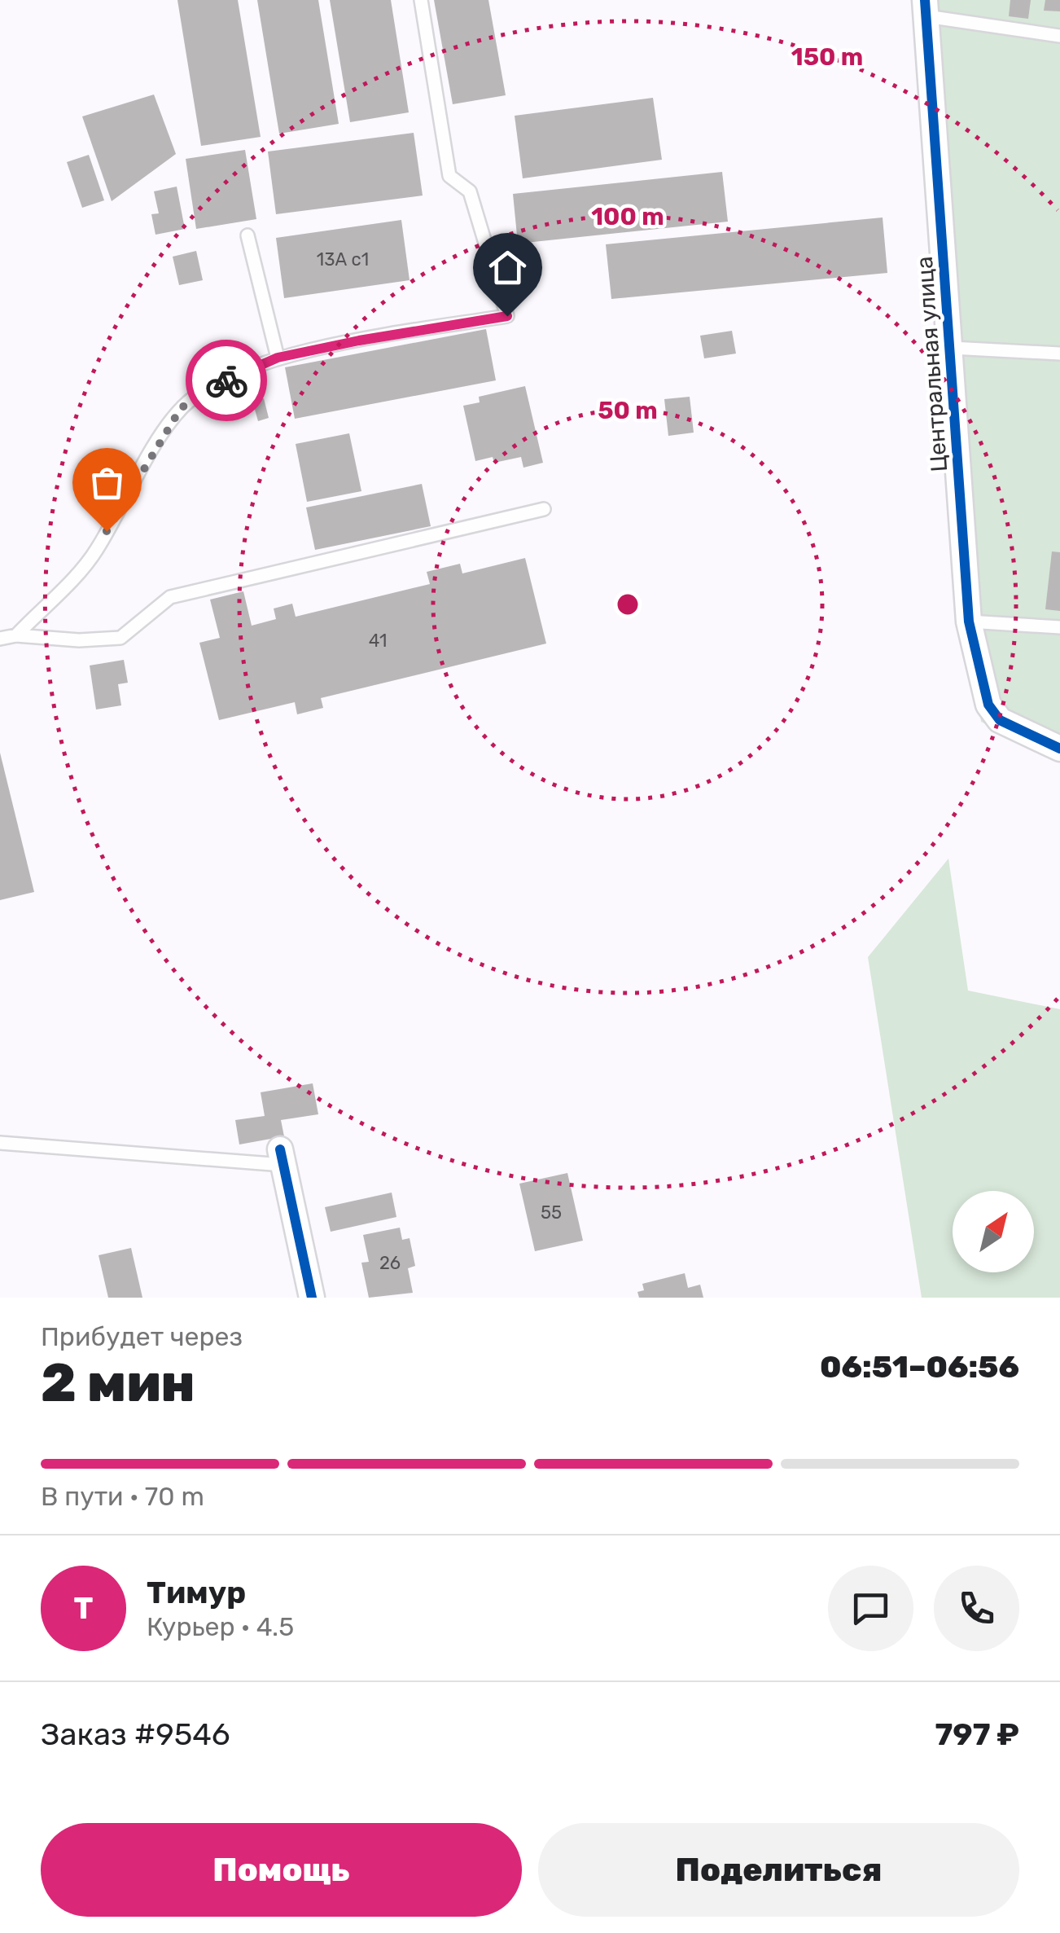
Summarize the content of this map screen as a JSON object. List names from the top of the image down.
{
  "streets": {
    "street": ["Центральная улица"]
  },
  "house_numbers": [
    "13А с1",
    "41",
    "55",
    "26"
  ],
  "north": "top right",
  "page": {
    "heading": ["2 мин", "Прибудет через", "06:51–06:56"],
    "panel": [
      "Тимур",
      "Курьер · 4.5",
      "Заказ #9546",
      "797 ₽"
    ],
    "bar": "В пути · 70 m",
    "round": "Т",
    "buttons": ["Помощь", "Поделиться"]
  },
  "rings": ["150 m", "100 m", "50 m"]
}
